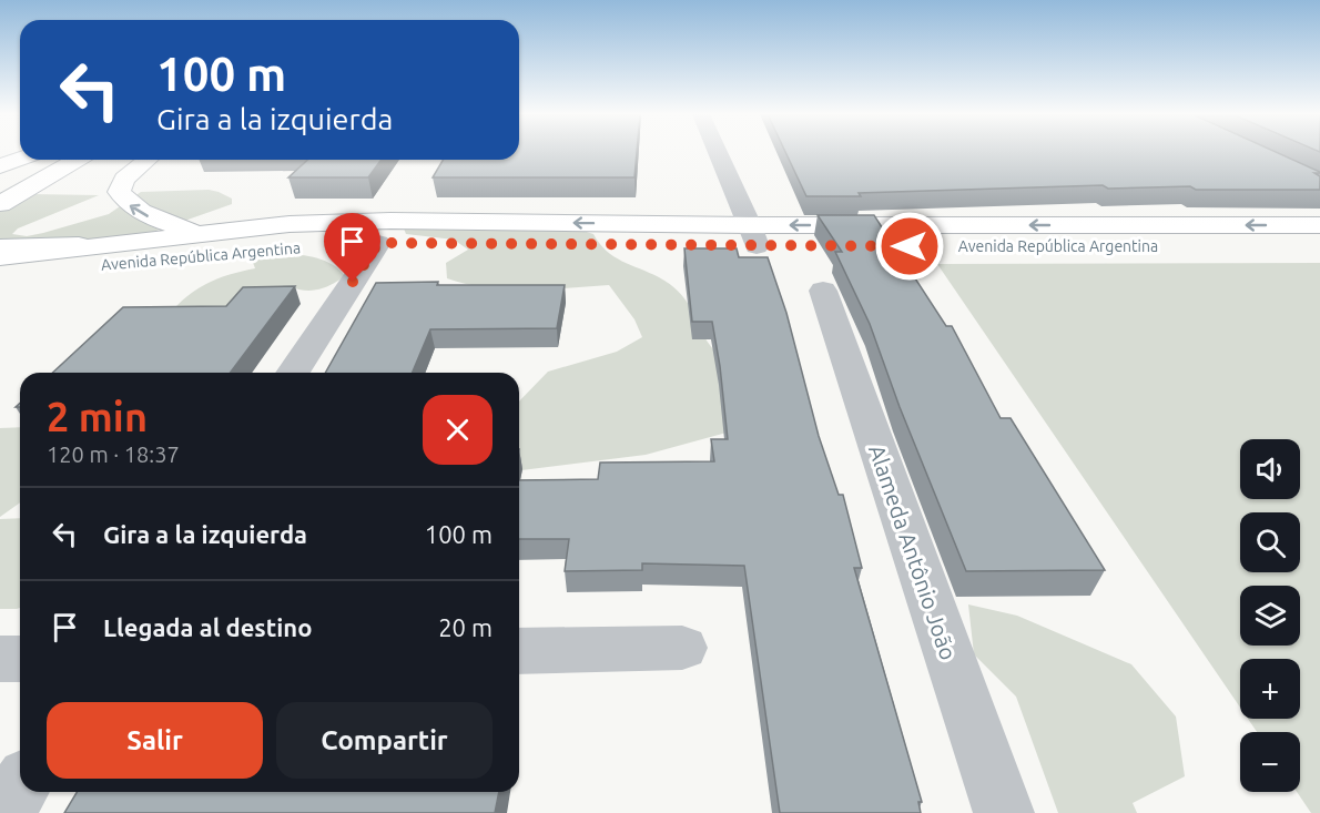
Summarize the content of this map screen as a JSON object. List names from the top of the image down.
{
  "streets": {
    "main road": ["Avenida República Argentina"],
    "street": ["Alameda Antônio João"]
  },
  "page": {
    "turn": ["100 m", "Gira a la izquierda"],
    "heading": ["2 min", "120 m · 18:37"],
    "map_buttons": ["+", "−"],
    "list": [
      {
        "name": "Gira a la izquierda",
        "value": "100 m"
      },
      {
        "name": "Llegada al destino",
        "value": "20 m"
      }
    ],
    "buttons": ["Salir", "Compartir"]
  }
}
